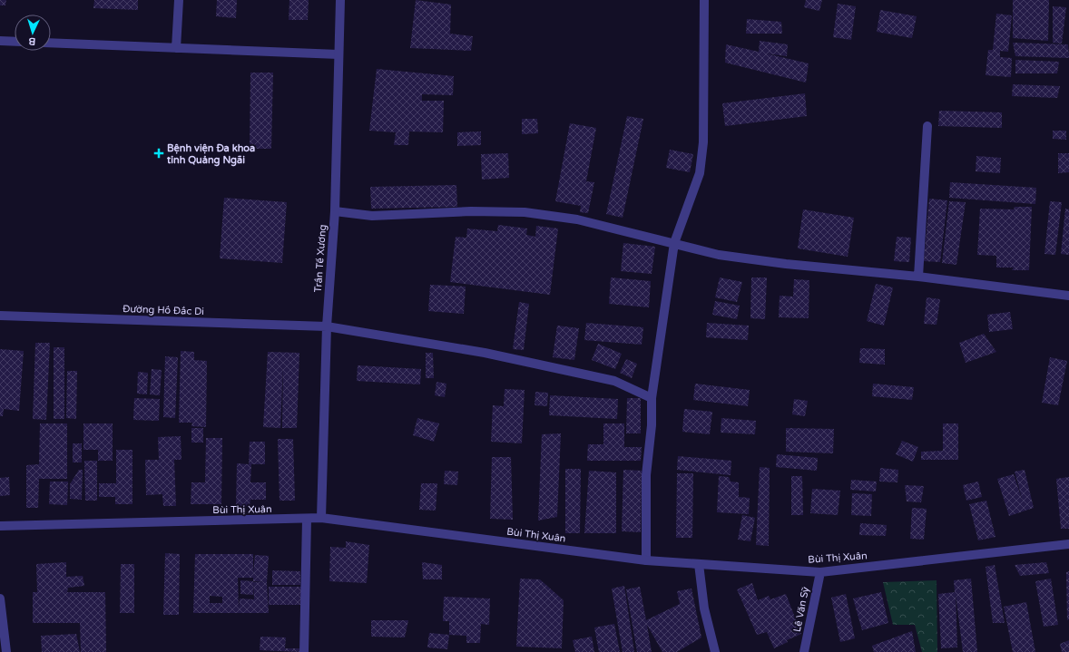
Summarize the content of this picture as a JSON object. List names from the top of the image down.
{
  "streets": {
    "street": [
      "Trần Tế Xương",
      "Đường Hồ Đắc Di",
      "Bùi Thị Xuân",
      "Lê Văn Sỹ"
    ]
  },
  "crossings": [
    ["Trần Tế Xương", "Đường Hồ Đắc Di"],
    ["Trần Tế Xương", "Bùi Thị Xuân"],
    ["Bùi Thị Xuân", "Lê Văn Sỹ"]
  ],
  "places": {
    "health": ["Bệnh viện Đa khoa tỉnh Quảng Ngãi"]
  },
  "north": "bottom"
}
